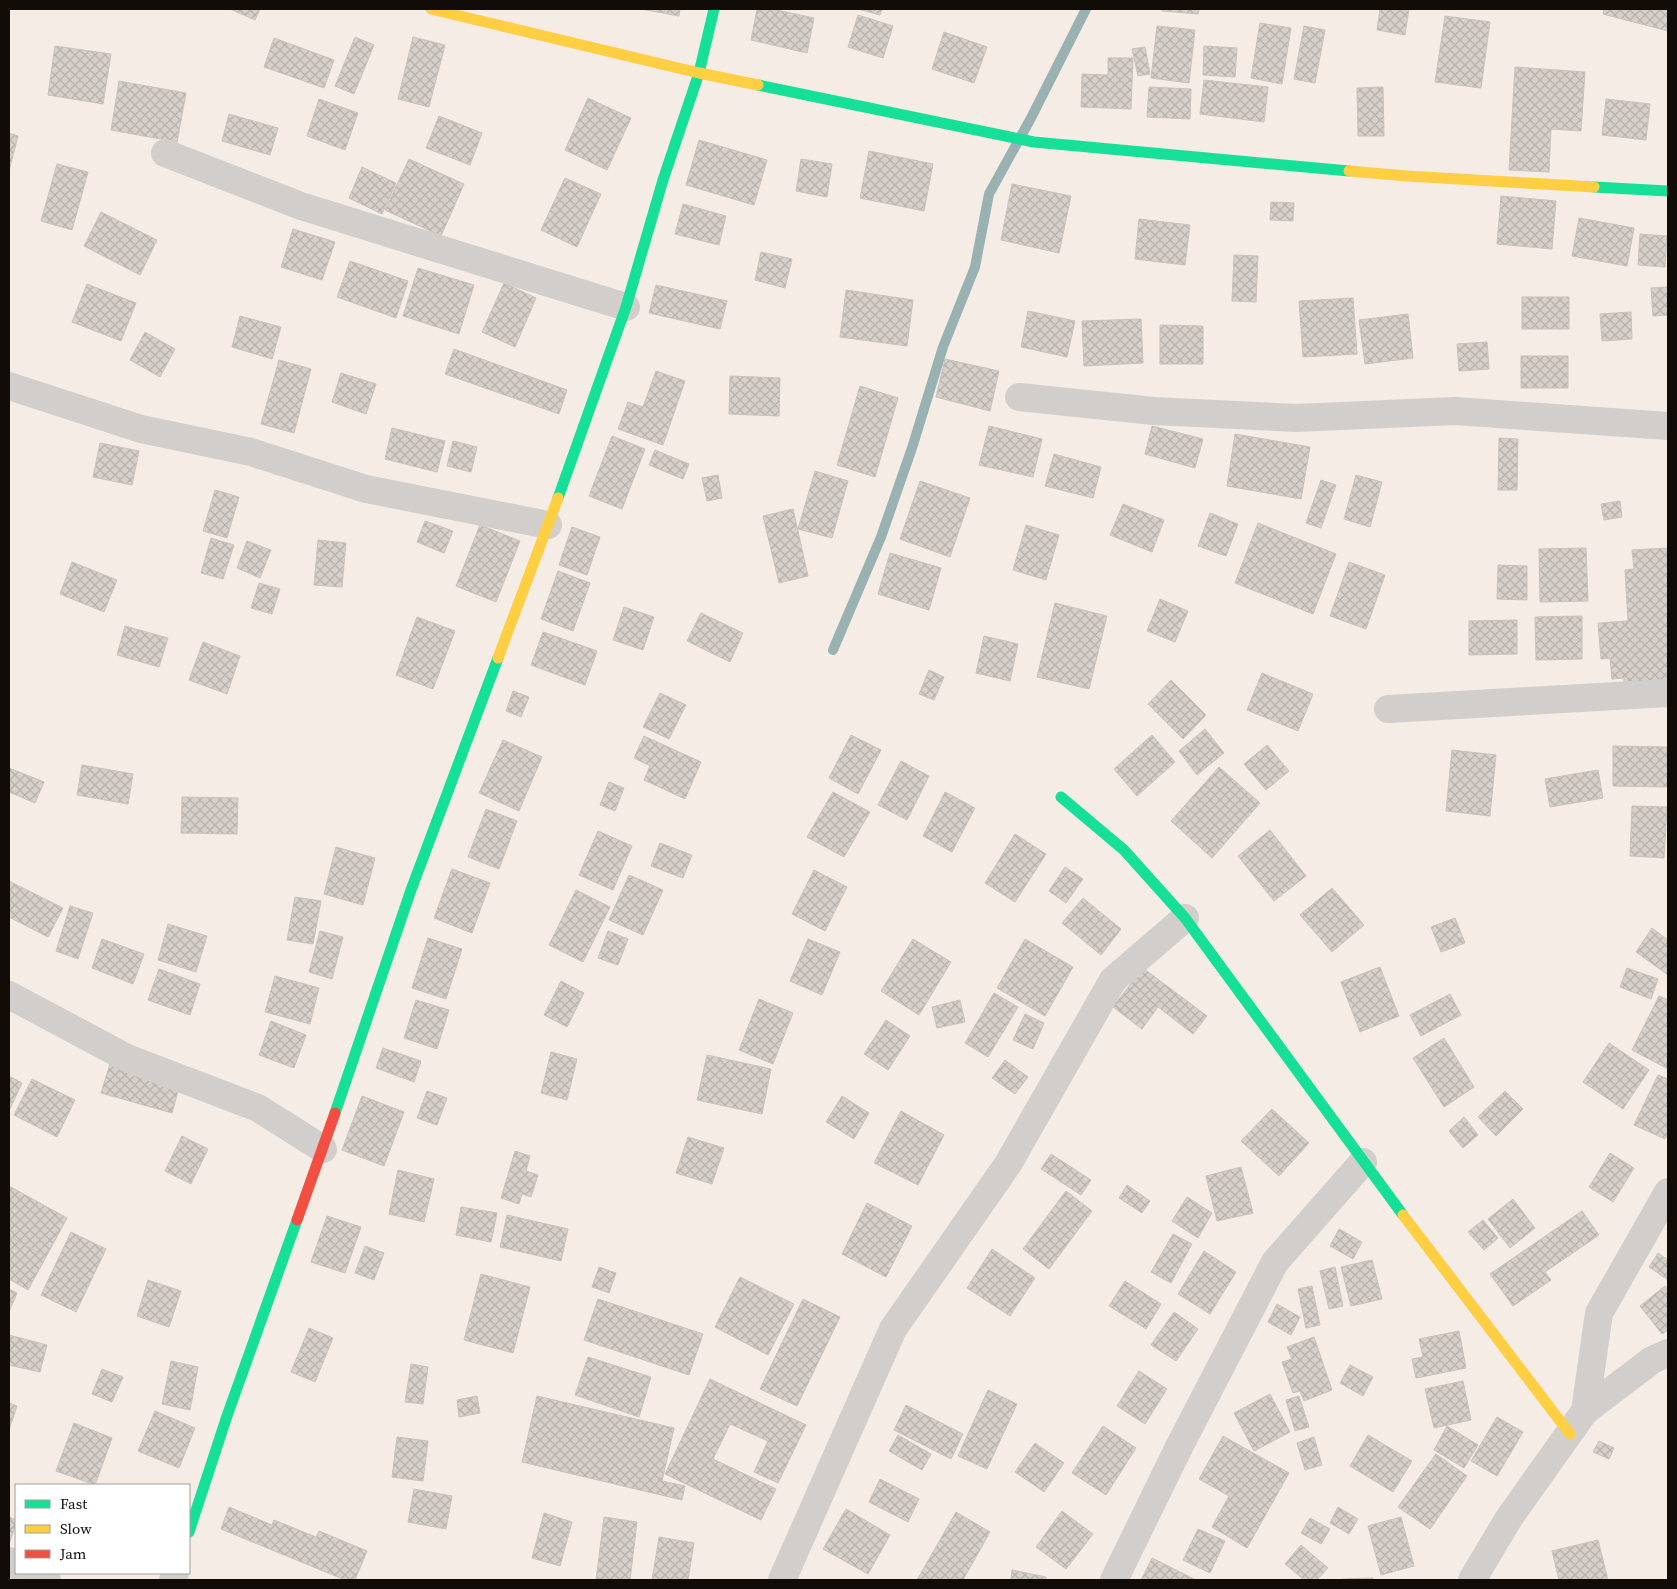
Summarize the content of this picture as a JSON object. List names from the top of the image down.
{
  "legend": ["Fast", "Slow", "Jam"]
}
